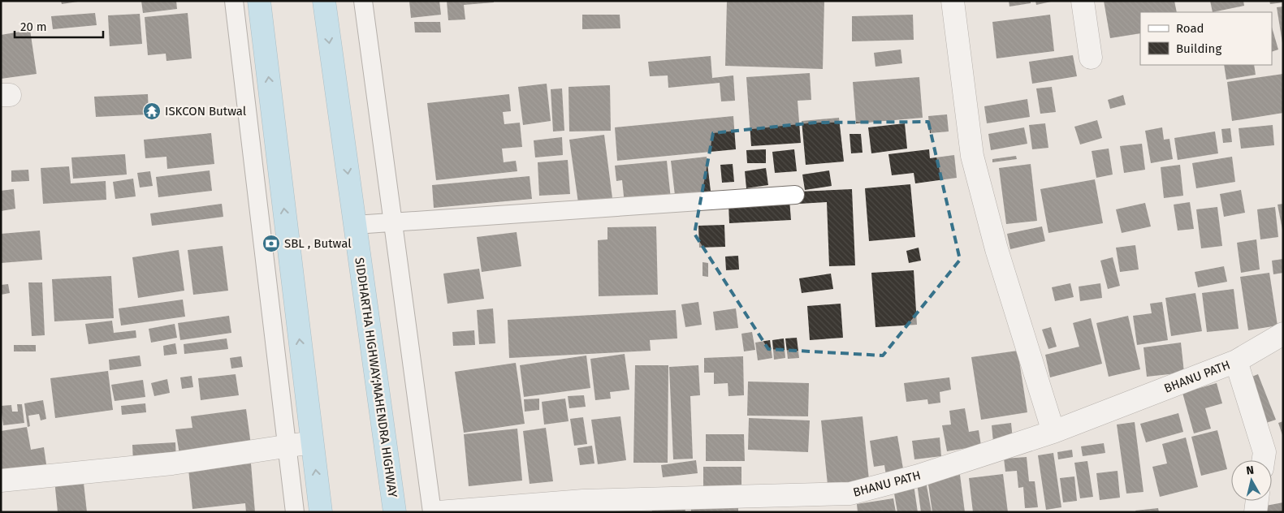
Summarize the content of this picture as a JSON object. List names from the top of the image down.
{
  "streets": {
    "highway": ["SIDDHARTHA HIGHWAY;MAHENDRA HIGHWAY"],
    "street": ["BHANU PATH"]
  },
  "places": {
    "temple": ["ISKCON Butwal"],
    "bank": ["SBL , Butwal"]
  },
  "legend": ["Road", "Building"],
  "scale_bar": "20 m",
  "north": "top"
}
